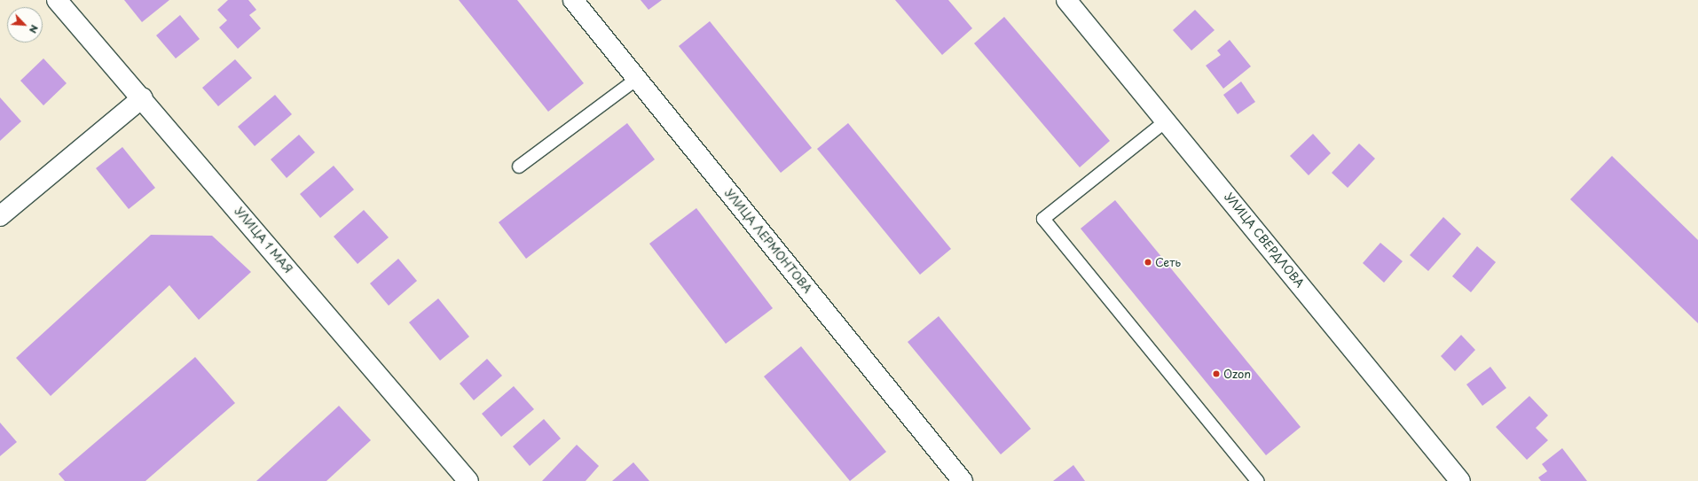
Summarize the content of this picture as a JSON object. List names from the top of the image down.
{
  "streets": {
    "street": ["УЛИЦА 1 МАЯ", "УЛИЦА СВЕРДЛОВА", "УЛИЦА ЛЕРМОНТОВА"]
  },
  "places": ["Сеть", "Ozon"],
  "north": "bottom right"
}
